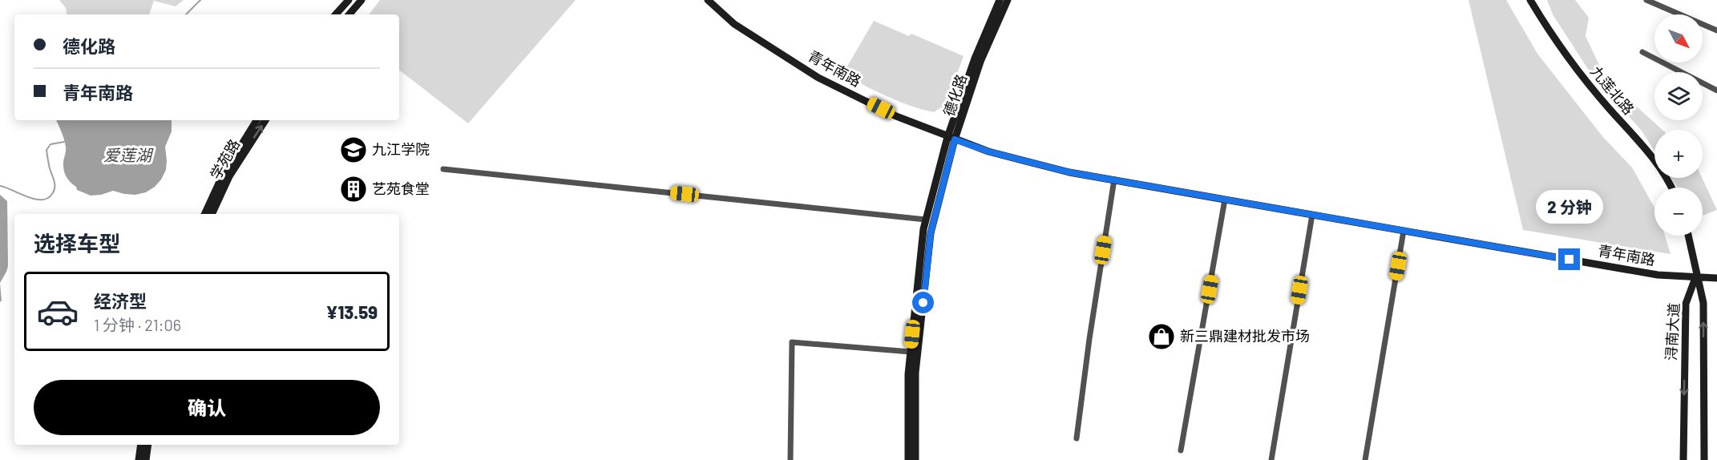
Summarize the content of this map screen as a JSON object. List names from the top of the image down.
{
  "streets": {
    "main road": [
      "青年南路",
      "九莲北路",
      "德化路",
      "学苑路",
      "浔南大道"
    ]
  },
  "crossings": [
    ["青年南路", "德化路"],
    ["青年南路", "浔南大道"]
  ],
  "water": ["爱莲湖"],
  "places": {
    "school or university": ["九江学院"],
    "building": ["艺苑食堂"],
    "shop": ["新三鼎建材批发市场"]
  },
  "north": "bottom right",
  "page": {
    "map_buttons": ["+", "−"],
    "banner": ["德化路", "青年南路"],
    "bubble": "2 分钟",
    "heading": "选择车型",
    "list": [
      {
        "name": "经济型",
        "note": "1 分钟 · 21:06",
        "value": "¥13.59"
      }
    ],
    "buttons": "确认"
  }
}
